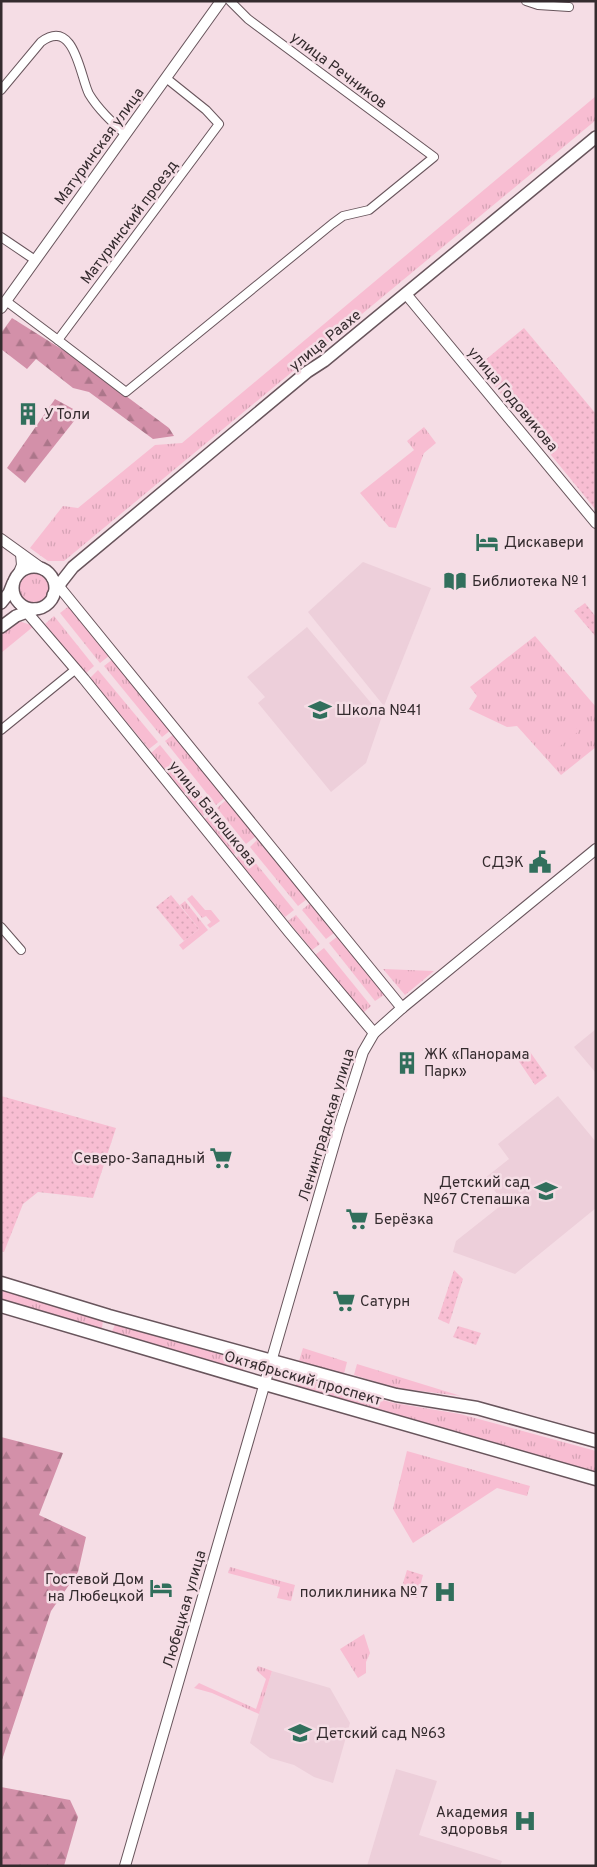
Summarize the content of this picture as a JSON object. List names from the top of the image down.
{
  "streets": {
    "main road": ["улица Раахе", "Октябрьский проспект"],
    "street": [
      "улица Речников",
      "Матуринская улица",
      "Матуринский проезд",
      "улица Годовикова",
      "улица Батюшкова",
      "Ленинградская улица",
      "Любецкая улица"
    ]
  },
  "crossings": [
    ["улица Речников", "Матуринский проезд"],
    ["Матуринская улица", "Матуринский проезд"],
    ["улица Раахе", "улица Годовикова"],
    ["улица Раахе", "улица Батюшкова"],
    ["улица Батюшкова", "Ленинградская улица"],
    ["Ленинградская улица", "Октябрьский проспект"],
    ["Ленинградская улица", "Любецкая улица"],
    ["Октябрьский проспект", "Любецкая улица"]
  ],
  "places": {
    "building": ["У Толи", "ЖК «Панорама Парк»"],
    "hotel": ["Дискавери", "Гостевой Дом на Любецкой"],
    "library": ["Библиотека № 1"],
    "school or university": ["Школа №41", "Детский сад №67 Степашка", "Детский сад №63"],
    "public building": ["СДЭК"],
    "supermarket": ["Северо-Западный", "Берёзка", "Сатурн"],
    "hospital": ["поликлиника № 7", "Академия здоровья"]
  }
}
